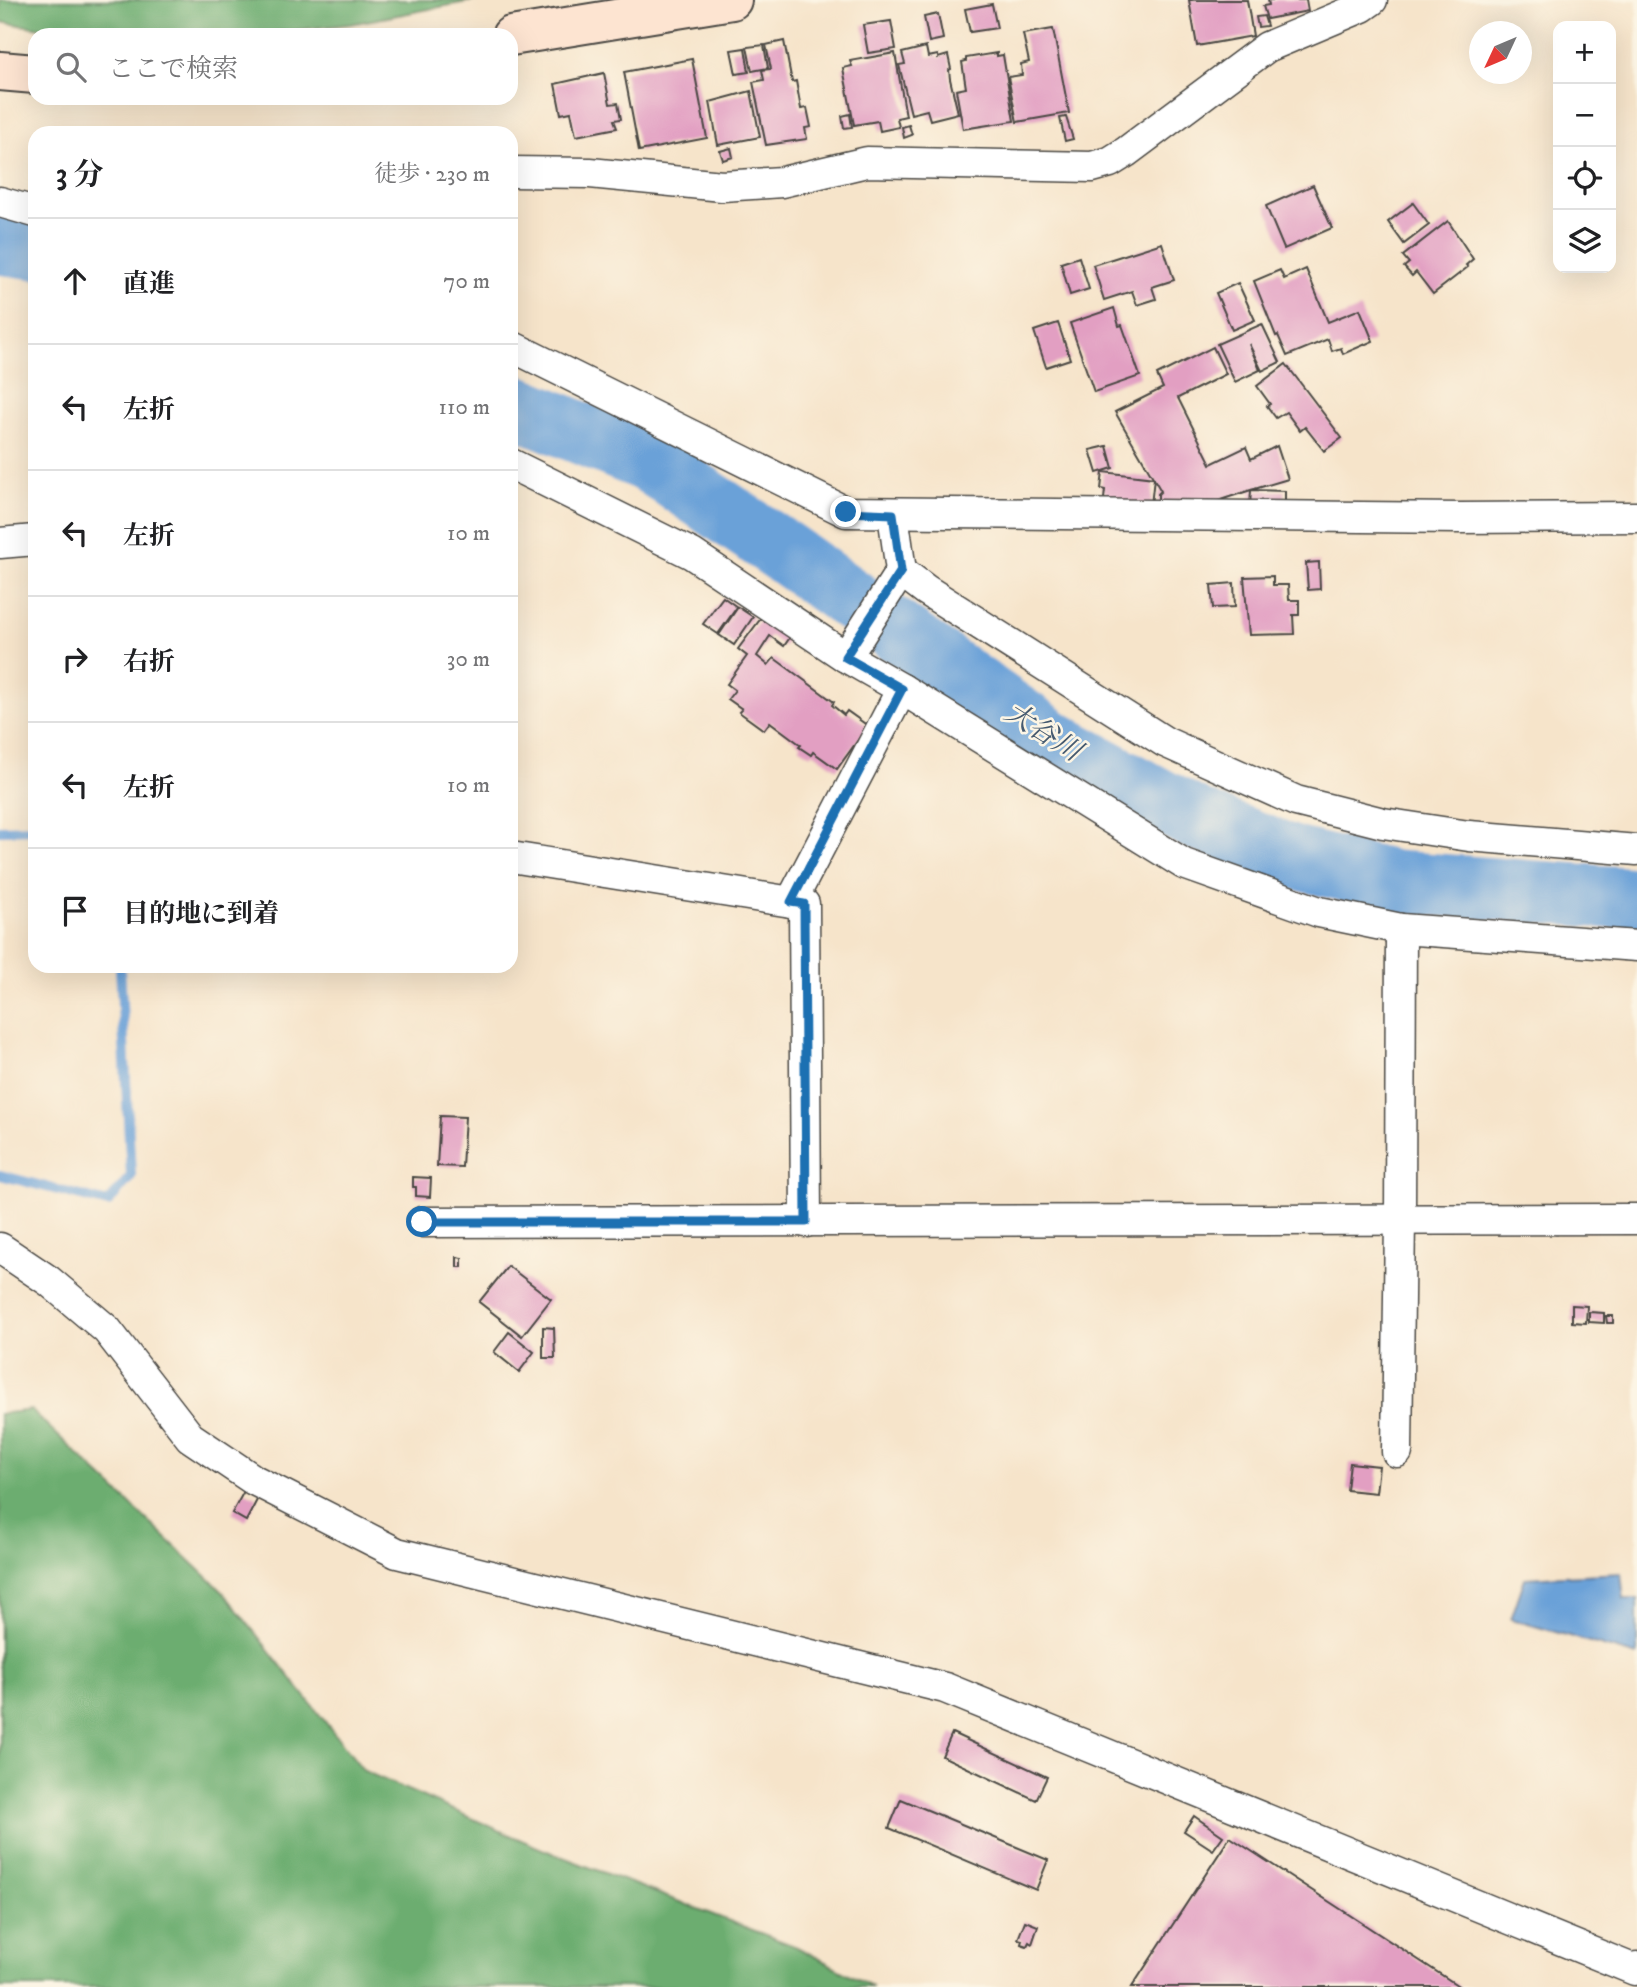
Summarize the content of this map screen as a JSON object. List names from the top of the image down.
{
  "water": ["大谷川"],
  "north": "bottom left",
  "page": {
    "map_buttons": ["+", "−"],
    "search": "ここで検索",
    "heading": ["3 分", "徒歩 · 230 m"],
    "list": [
      ["直進", "70 m"],
      ["左折", "110 m"],
      ["左折", "10 m"],
      ["右折", "30 m"],
      ["左折", "10 m"],
      "目的地に到着"
    ]
  }
}
